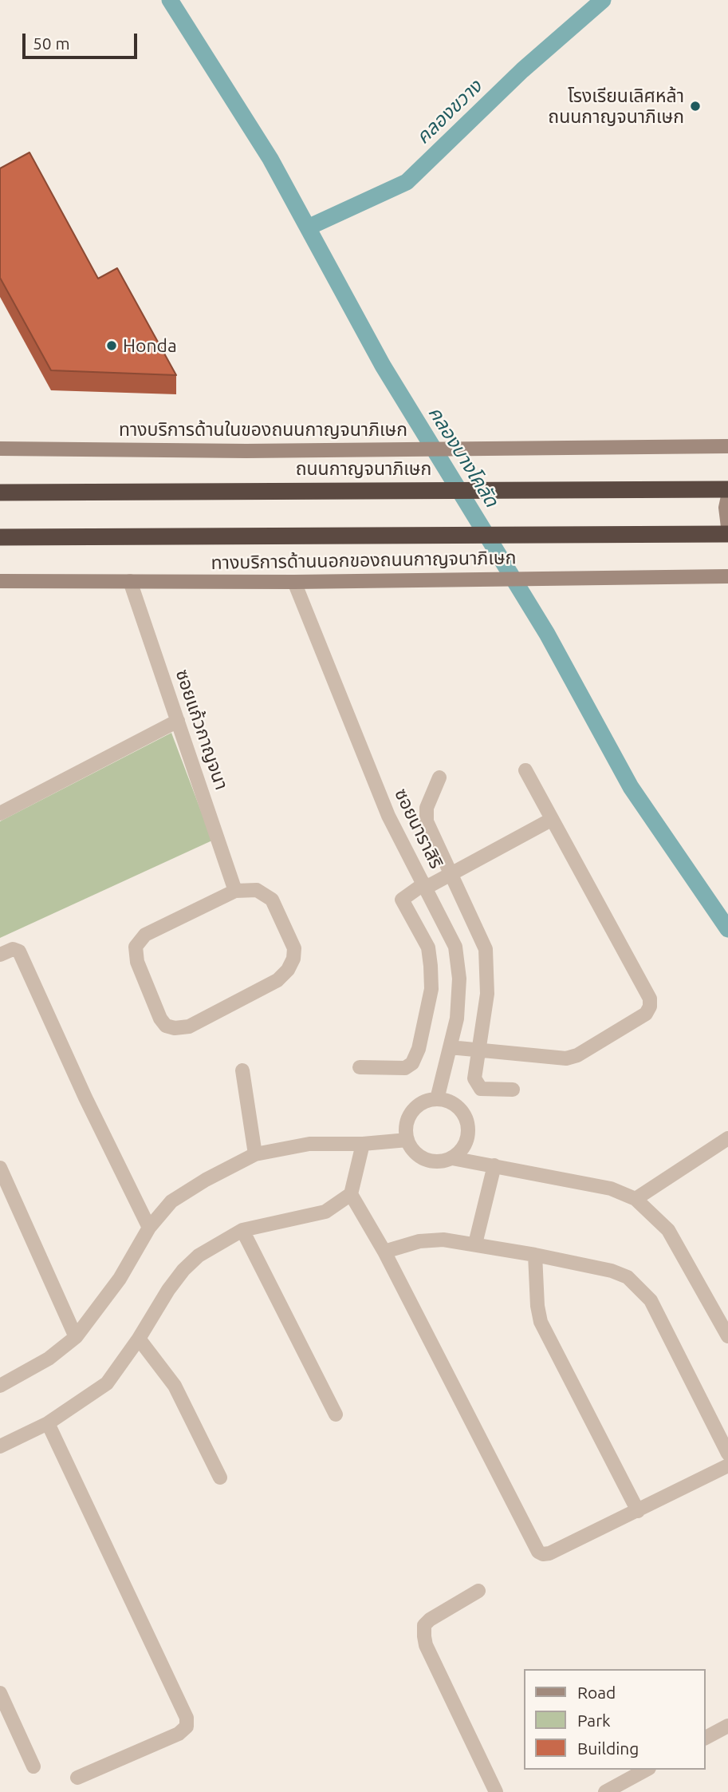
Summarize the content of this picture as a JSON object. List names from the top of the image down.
{
  "streets": {
    "highway": ["ถนนกาญจนาภิเษก"],
    "main road": ["ทางบริการด้านในของถนนกาญจนาภิเษก", "ทางบริการด้านนอกของถนนกาญจนาภิเษก"],
    "street": ["ซอยแก้วกาญจนา", "ซอยนาราสิริ"]
  },
  "crossings": [
    ["ทางบริการด้านนอกของถนนกาญจนาภิเษก", "ซอยแก้วกาญจนา"],
    ["ทางบริการด้านนอกของถนนกาญจนาภิเษก", "ซอยนาราสิริ"]
  ],
  "water": ["คลองขวาง", "คลองบางโคลัด"],
  "places": ["โรงเรียนเลิศหล้า ถนนกาญจนาภิเษก", "Honda"],
  "legend": ["Road", "Park", "Building"],
  "scale_bar": "50 m"
}
